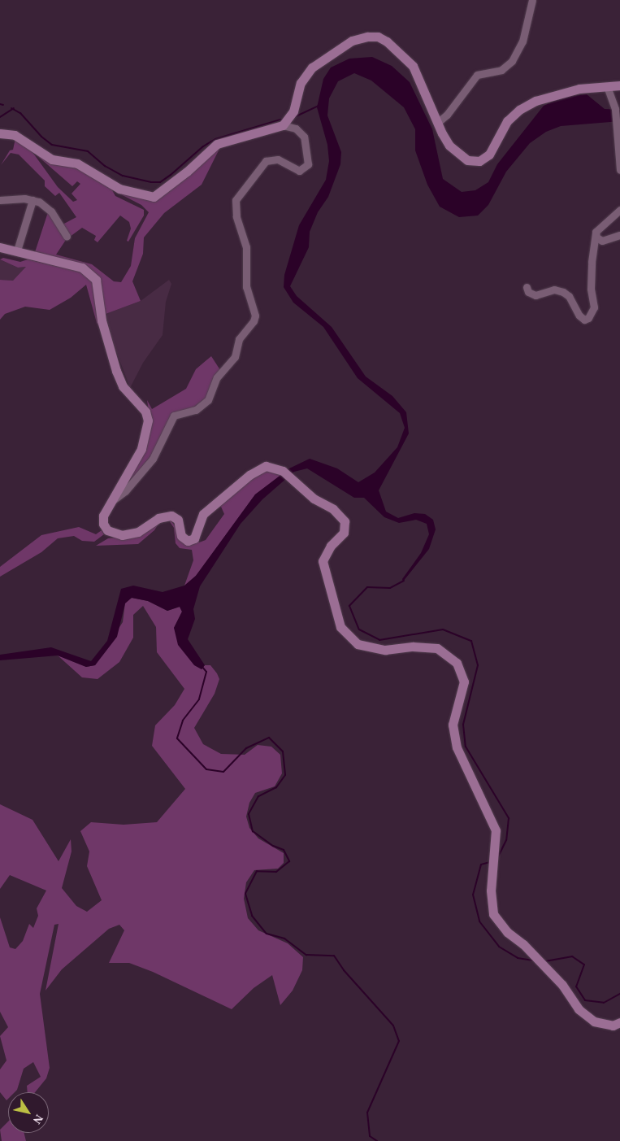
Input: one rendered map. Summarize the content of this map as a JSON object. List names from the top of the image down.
{
  "north": "bottom right"
}
